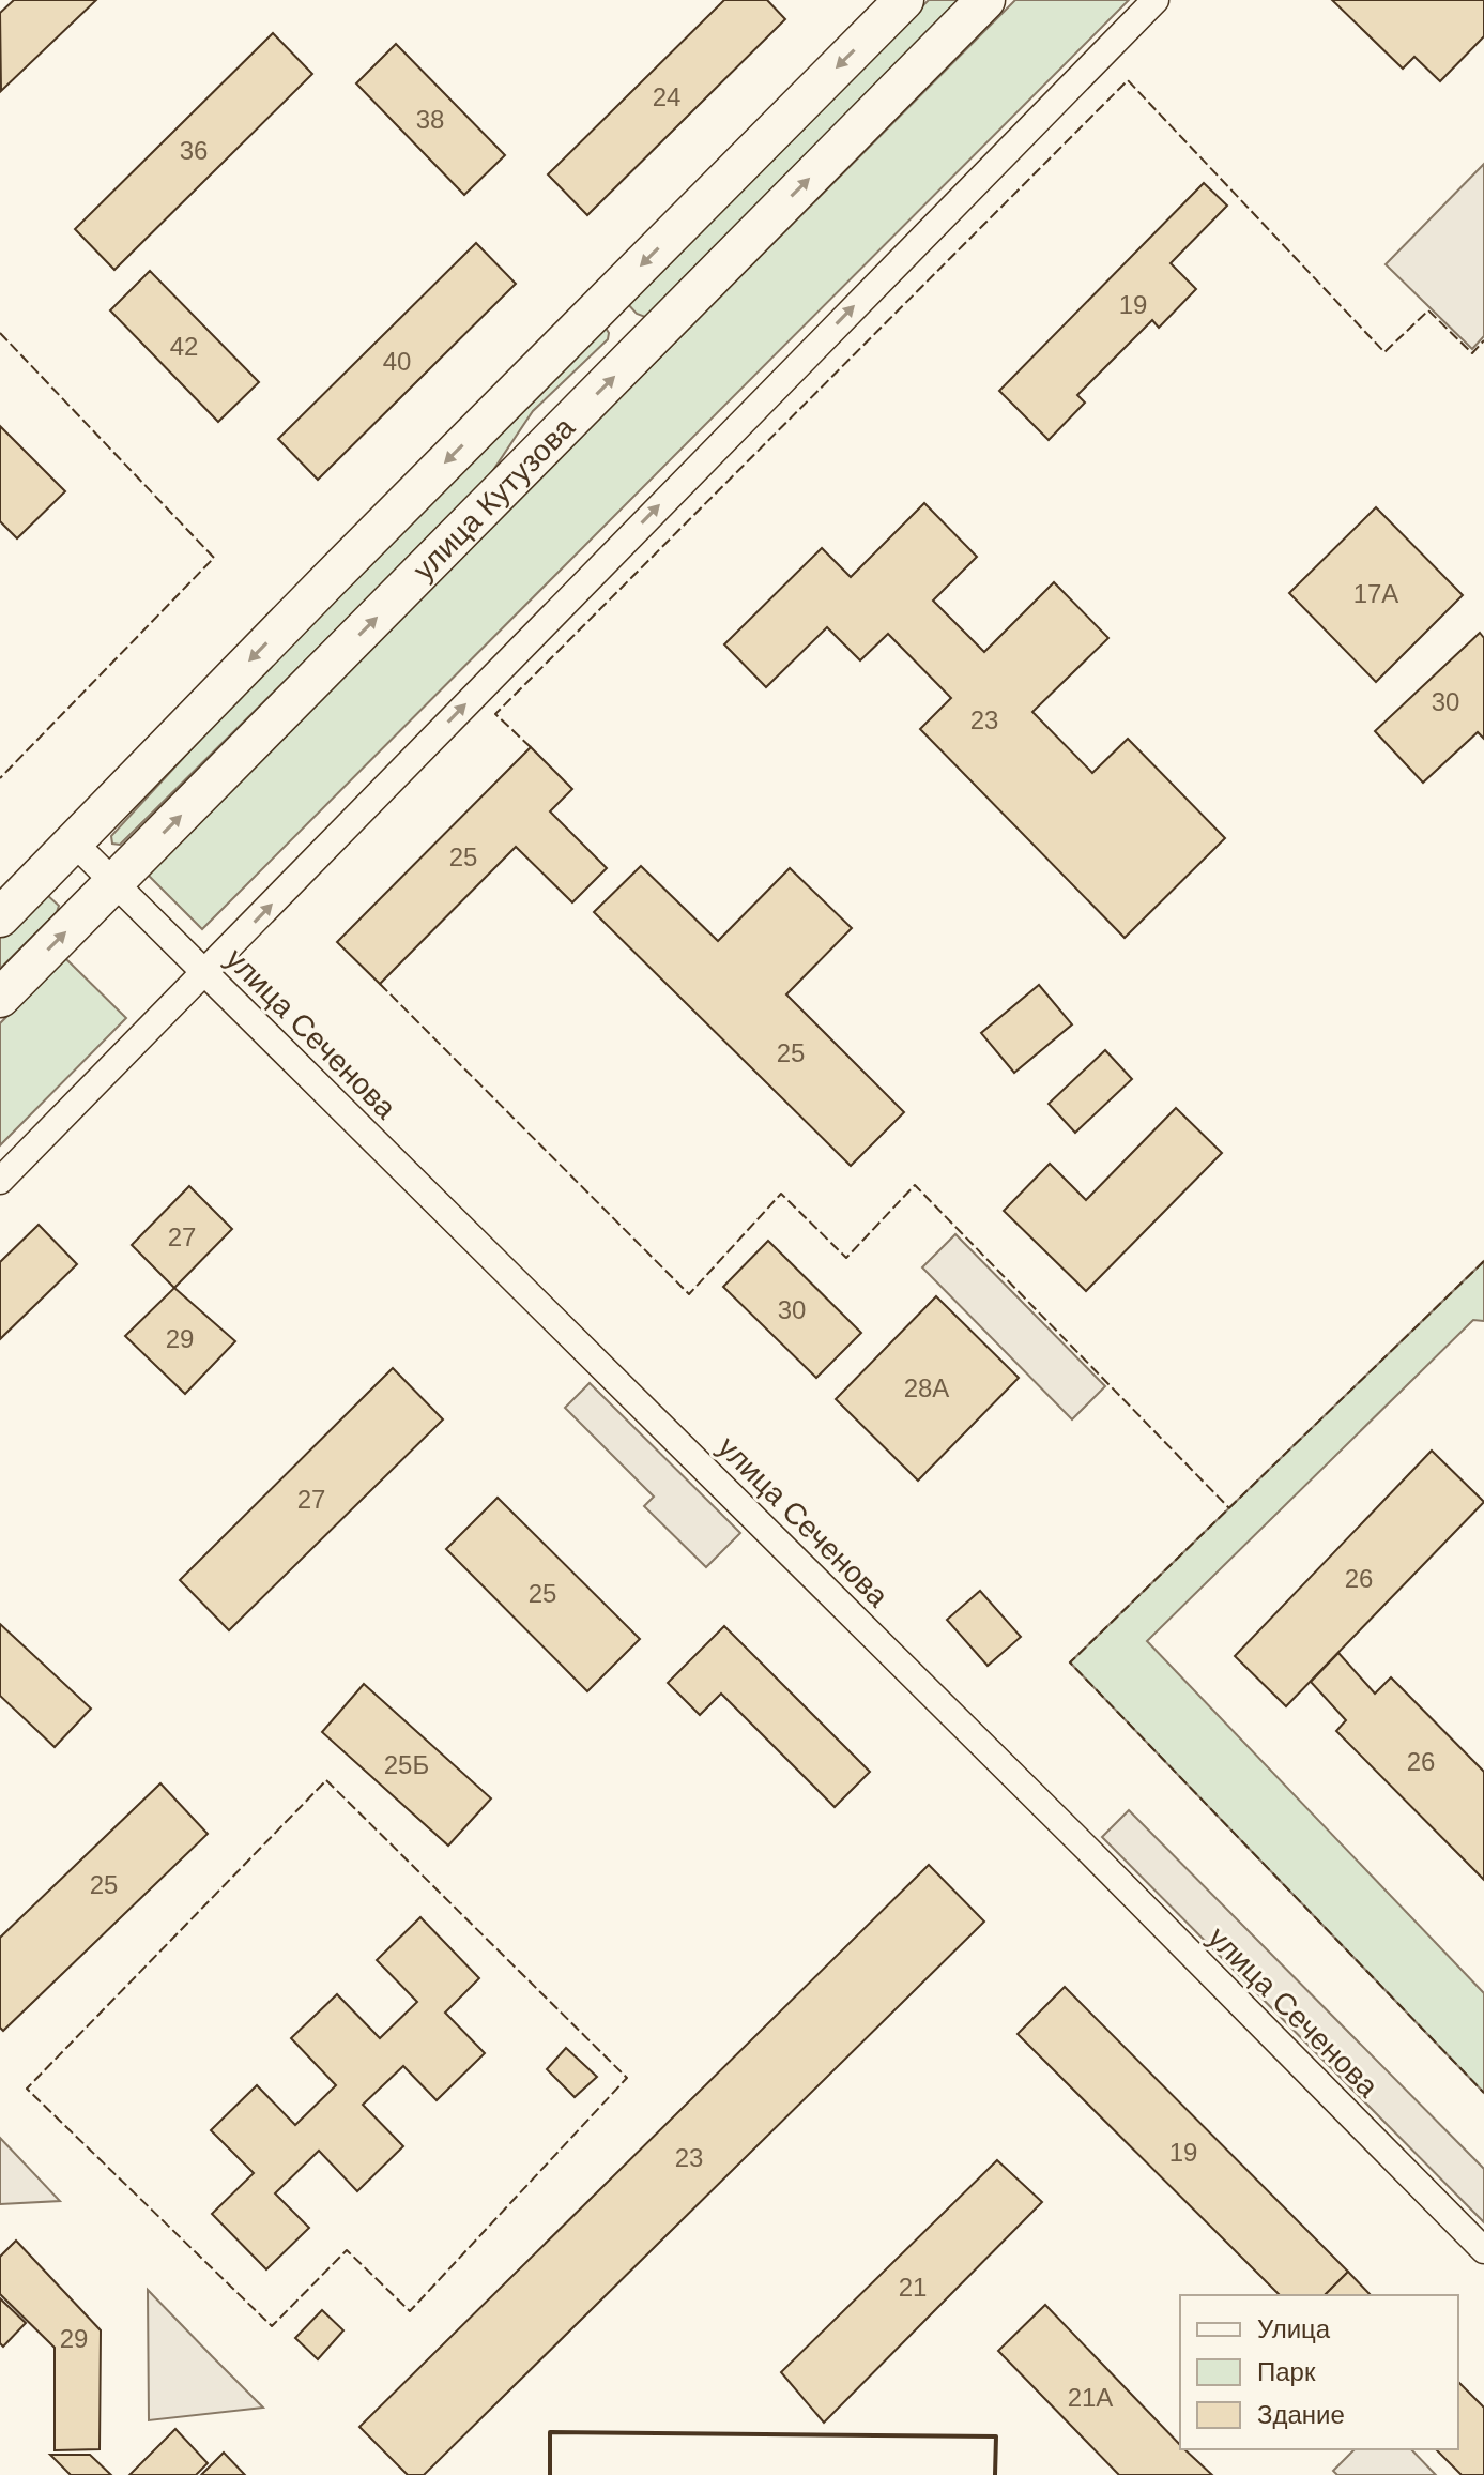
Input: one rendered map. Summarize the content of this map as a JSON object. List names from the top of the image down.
{
  "streets": {
    "main road": ["улица Кутузова"],
    "street": ["улица Сеченова"]
  },
  "crossings": [
    ["улица Кутузова", "улица Сеченова"]
  ],
  "house_numbers": [
    "24",
    "38",
    "36",
    "19",
    "42",
    "40",
    "17А",
    "30",
    "23",
    "25",
    "25",
    "27",
    "30",
    "29",
    "28А",
    "27",
    "26",
    "25",
    "26",
    "25Б",
    "25",
    "19",
    "23",
    "21",
    "29",
    "21А"
  ],
  "legend": ["Улица", "Парк", "Здание"]
}
